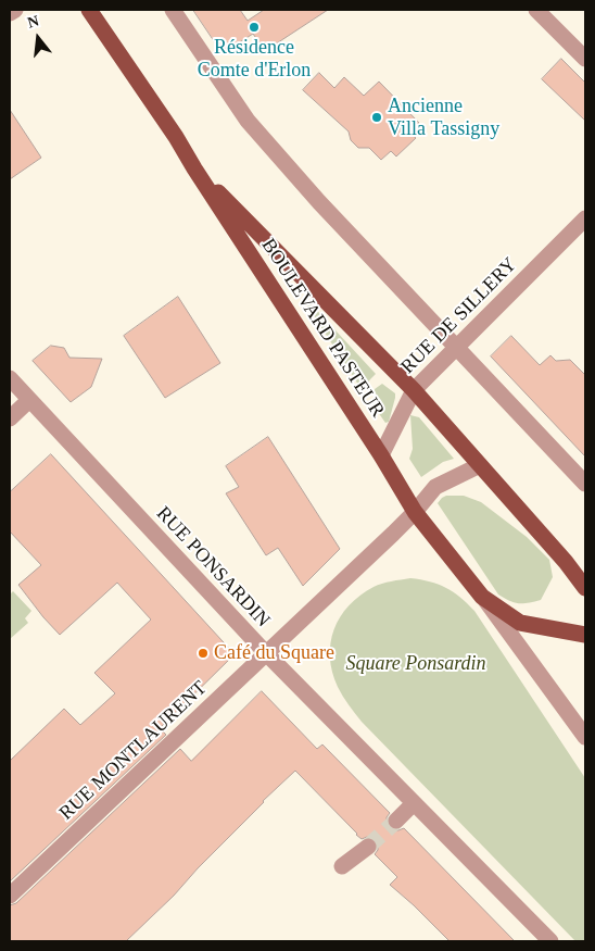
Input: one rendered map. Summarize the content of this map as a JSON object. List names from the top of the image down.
{
  "streets": {
    "main road": ["BOULEVARD PASTEUR"],
    "street": ["RUE DE SILLERY", "RUE PONSARDIN", "RUE MONTLAURENT"]
  },
  "crossings": [
    ["RUE DE SILLERY", "BOULEVARD PASTEUR"],
    ["BOULEVARD PASTEUR", "RUE MONTLAURENT"],
    ["RUE PONSARDIN", "RUE MONTLAURENT"]
  ],
  "parks": ["Square Ponsardin"],
  "places": ["Résidence Comte d'Erlon", "Ancienne Villa Tassigny", "Café du Square"],
  "north": "top"
}
